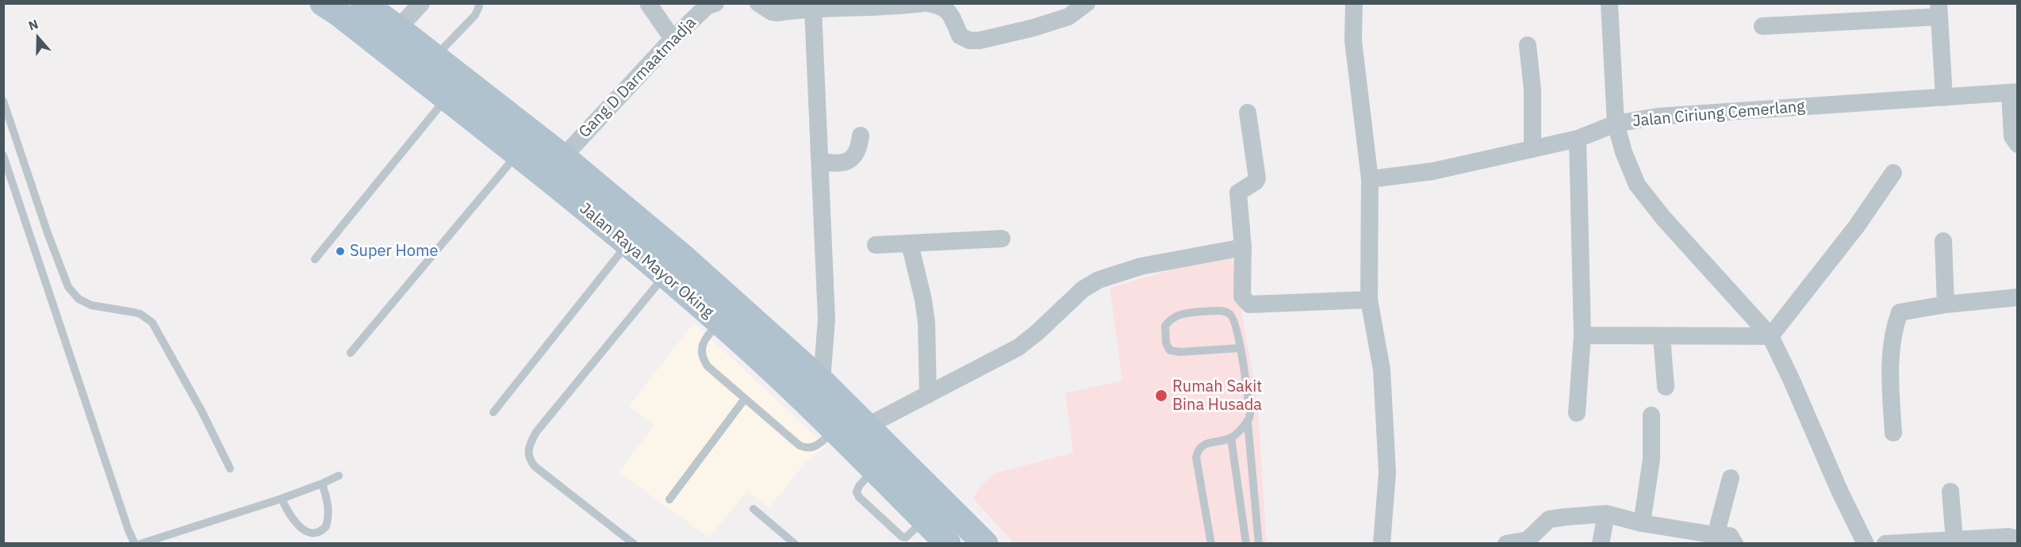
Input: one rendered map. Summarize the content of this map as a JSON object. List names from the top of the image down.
{
  "streets": {
    "main road": ["Jalan Raya Mayor Oking"],
    "street": ["Gang D Darmaatmadja", "Jalan Ciriung Cemerlang"]
  },
  "crossings": [
    ["Gang D Darmaatmadja", "Jalan Raya Mayor Oking"]
  ],
  "places": ["Super Home", "Rumah Sakit Bina Husada"],
  "north": "top"
}
